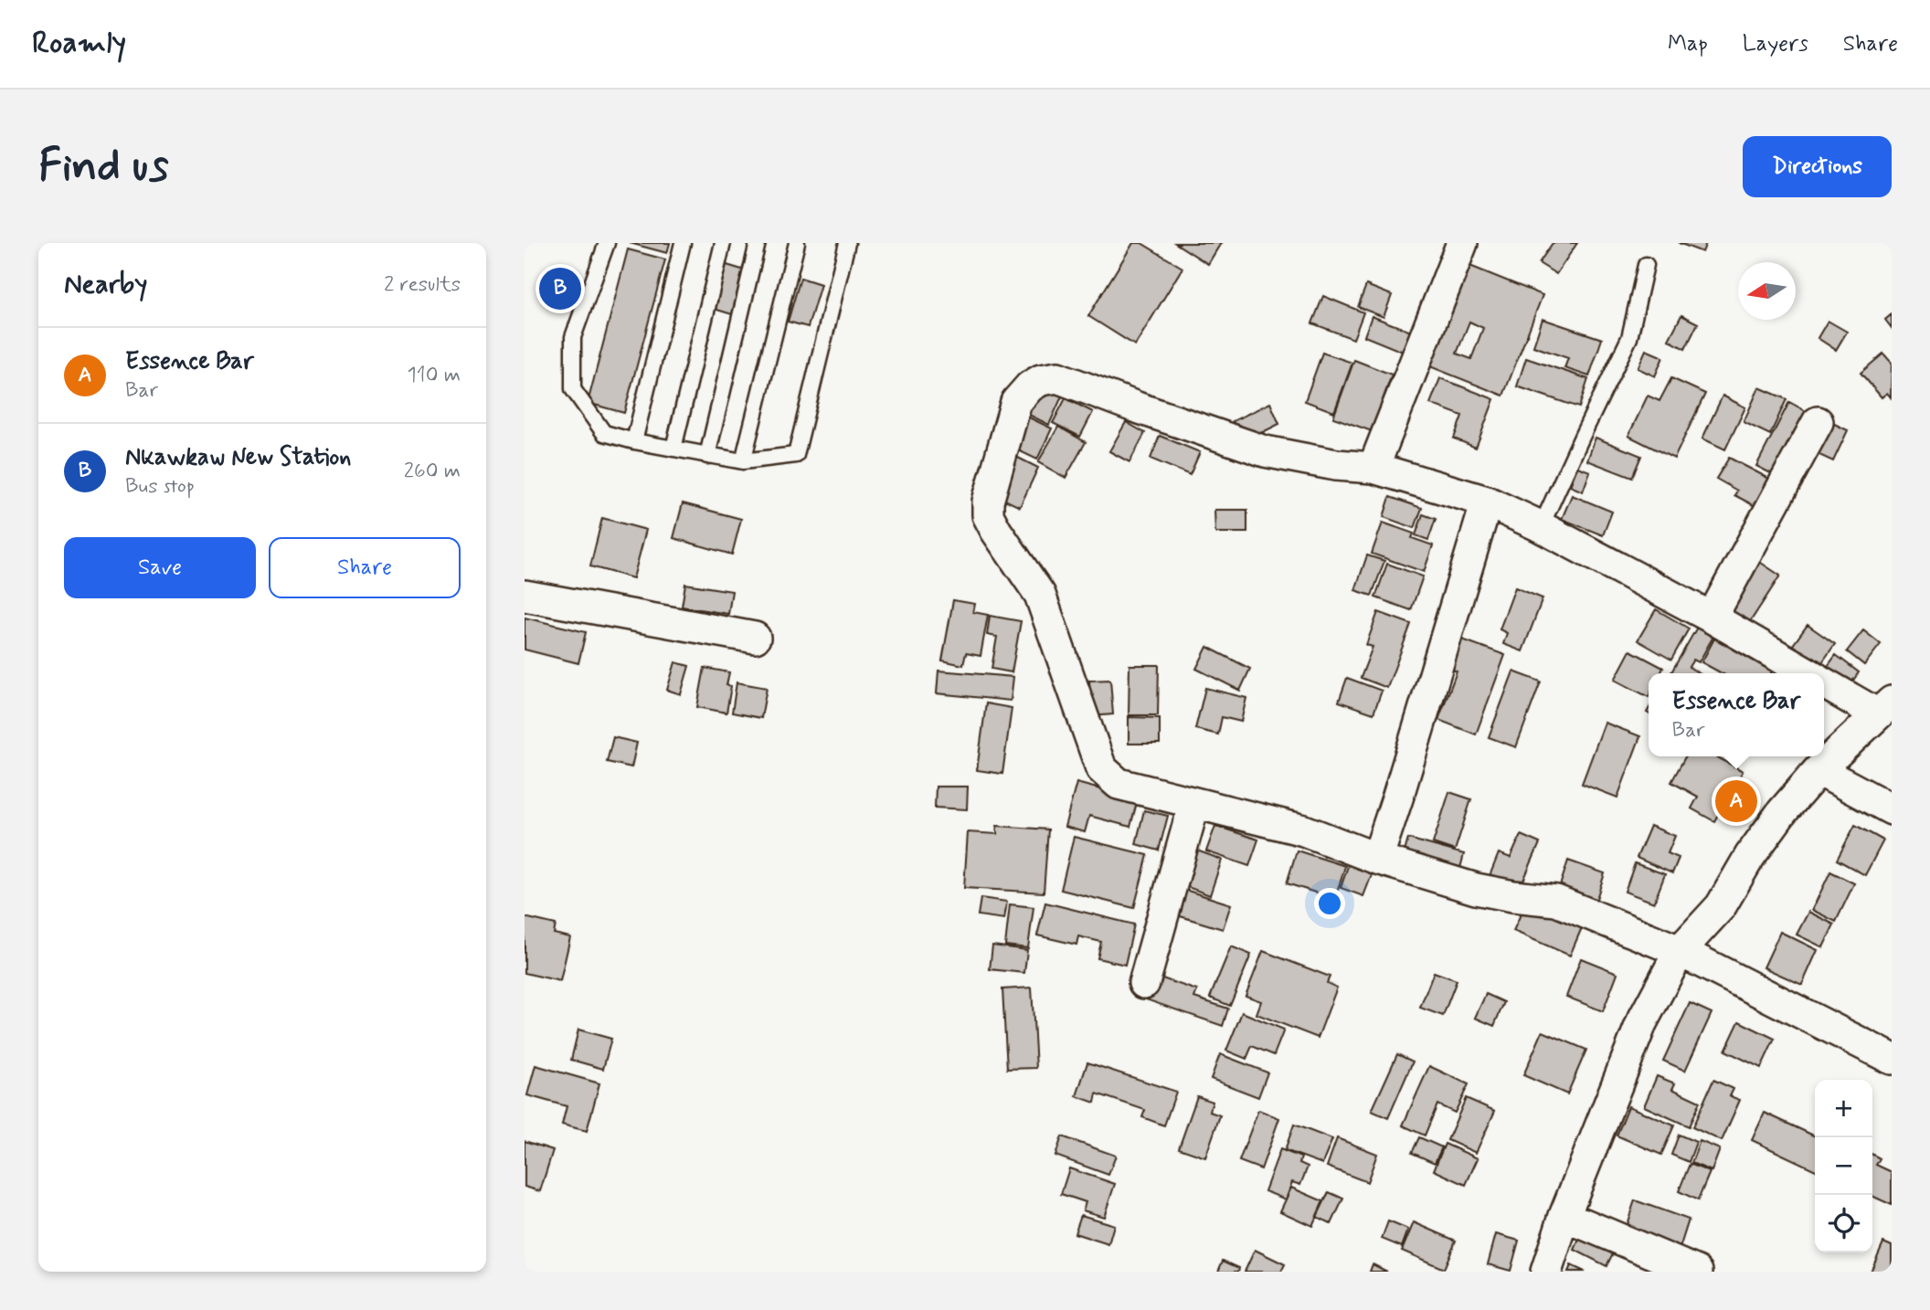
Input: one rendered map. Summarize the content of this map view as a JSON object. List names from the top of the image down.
{
  "north": "left",
  "page": {
    "header": "Roamly",
    "nav": ["Map", "Layers", "Share"],
    "buttons": [
      "Directions",
      ["Save", "Share"]
    ],
    "title": "Find us",
    "heading": ["Nearby", "2 results"],
    "pins": ["B", "A"],
    "list": [
      {
        "mark": "A",
        "name": "Essence Bar",
        "note": "Bar",
        "value": "110 m"
      },
      {
        "mark": "B",
        "name": "Nkawkaw New Station",
        "note": "Bus stop",
        "value": "260 m"
      }
    ],
    "popup": ["Essence Bar", "Bar"],
    "map_buttons": ["+", "−"]
  }
}
